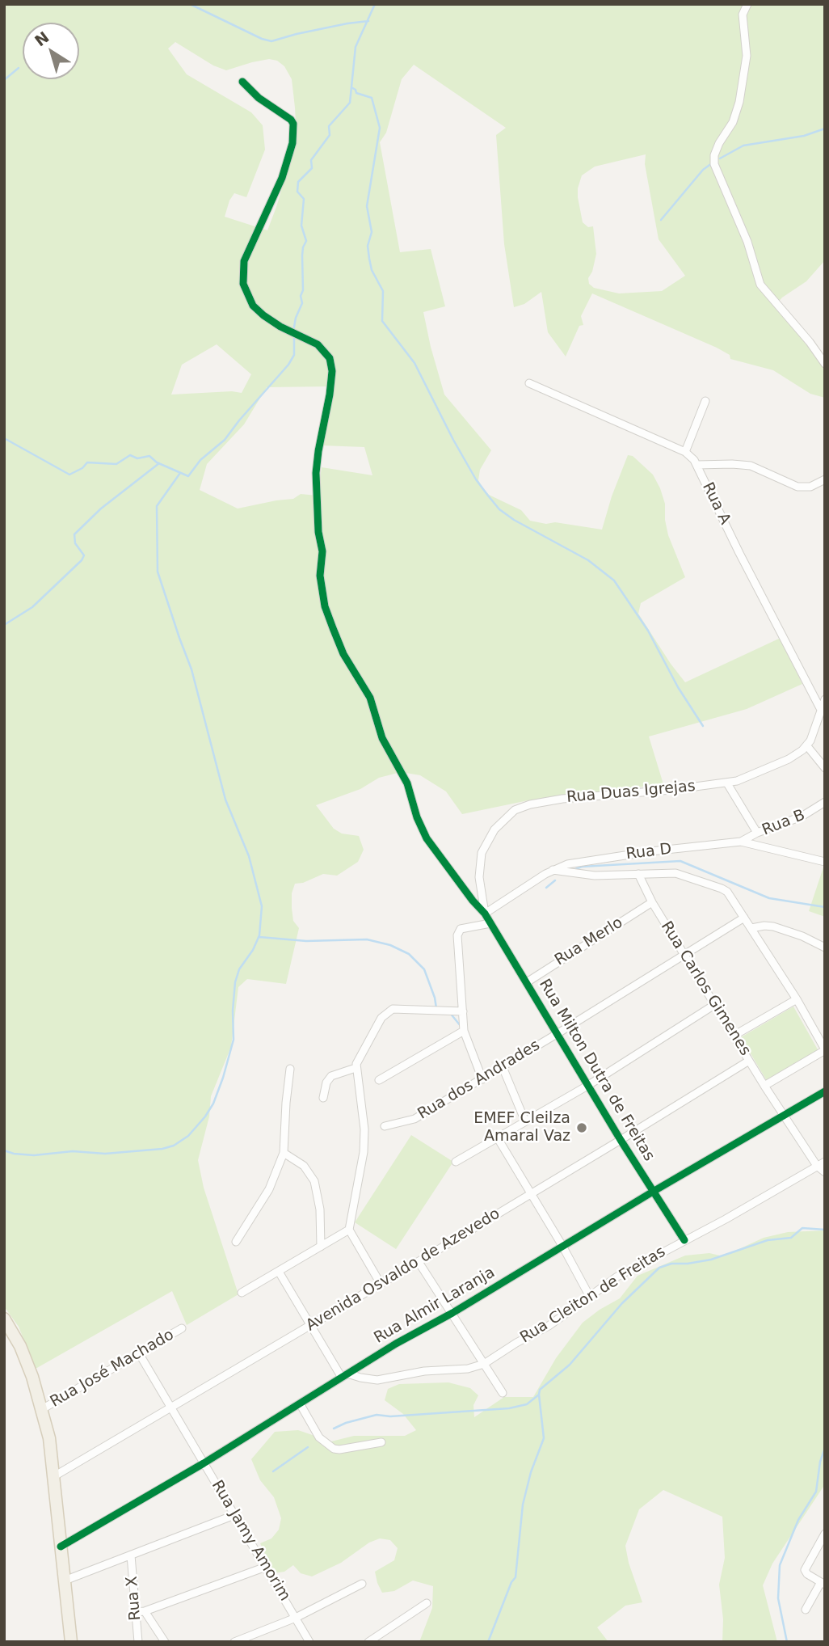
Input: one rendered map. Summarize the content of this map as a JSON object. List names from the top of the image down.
{
  "streets": {
    "street": [
      "Rua A",
      "Rua Duas Igrejas",
      "Rua B",
      "Rua D",
      "Rua Merlo",
      "Rua Carlos Gimenes",
      "Rua Milton Dutra de Freitas",
      "Rua dos Andrades",
      "Avenida Osvaldo de Azevedo",
      "Rua Cleiton de Freitas",
      "Rua Almir Laranja",
      "Rua José Machado",
      "Rua Jamy Amorim",
      "Rua X"
    ]
  },
  "crossings": [
    ["Rua Duas Igrejas", "Rua D"],
    ["Rua Duas Igrejas", "Rua Milton Dutra de Freitas"],
    ["Rua B", "Rua D"],
    ["Rua D", "Rua Milton Dutra de Freitas"],
    ["Rua Merlo", "Rua Carlos Gimenes"],
    ["Rua Merlo", "Rua Milton Dutra de Freitas"],
    ["Rua Carlos Gimenes", "Rua dos Andrades"],
    ["Rua Carlos Gimenes", "Avenida Osvaldo de Azevedo"],
    ["Rua Carlos Gimenes", "Rua Cleiton de Freitas"],
    ["Rua Carlos Gimenes", "Rua Almir Laranja"],
    ["Rua Milton Dutra de Freitas", "Rua dos Andrades"],
    ["Rua Milton Dutra de Freitas", "Avenida Osvaldo de Azevedo"],
    ["Rua Milton Dutra de Freitas", "Rua Cleiton de Freitas"],
    ["Rua Milton Dutra de Freitas", "Rua Almir Laranja"],
    ["Avenida Osvaldo de Azevedo", "Rua Jamy Amorim"],
    ["Rua Cleiton de Freitas", "Rua Almir Laranja"],
    ["Rua Almir Laranja", "Rua Jamy Amorim"],
    ["Rua José Machado", "Rua Jamy Amorim"]
  ],
  "places": ["EMEF Cleilza Amaral Vaz"],
  "north": "top left"
}
